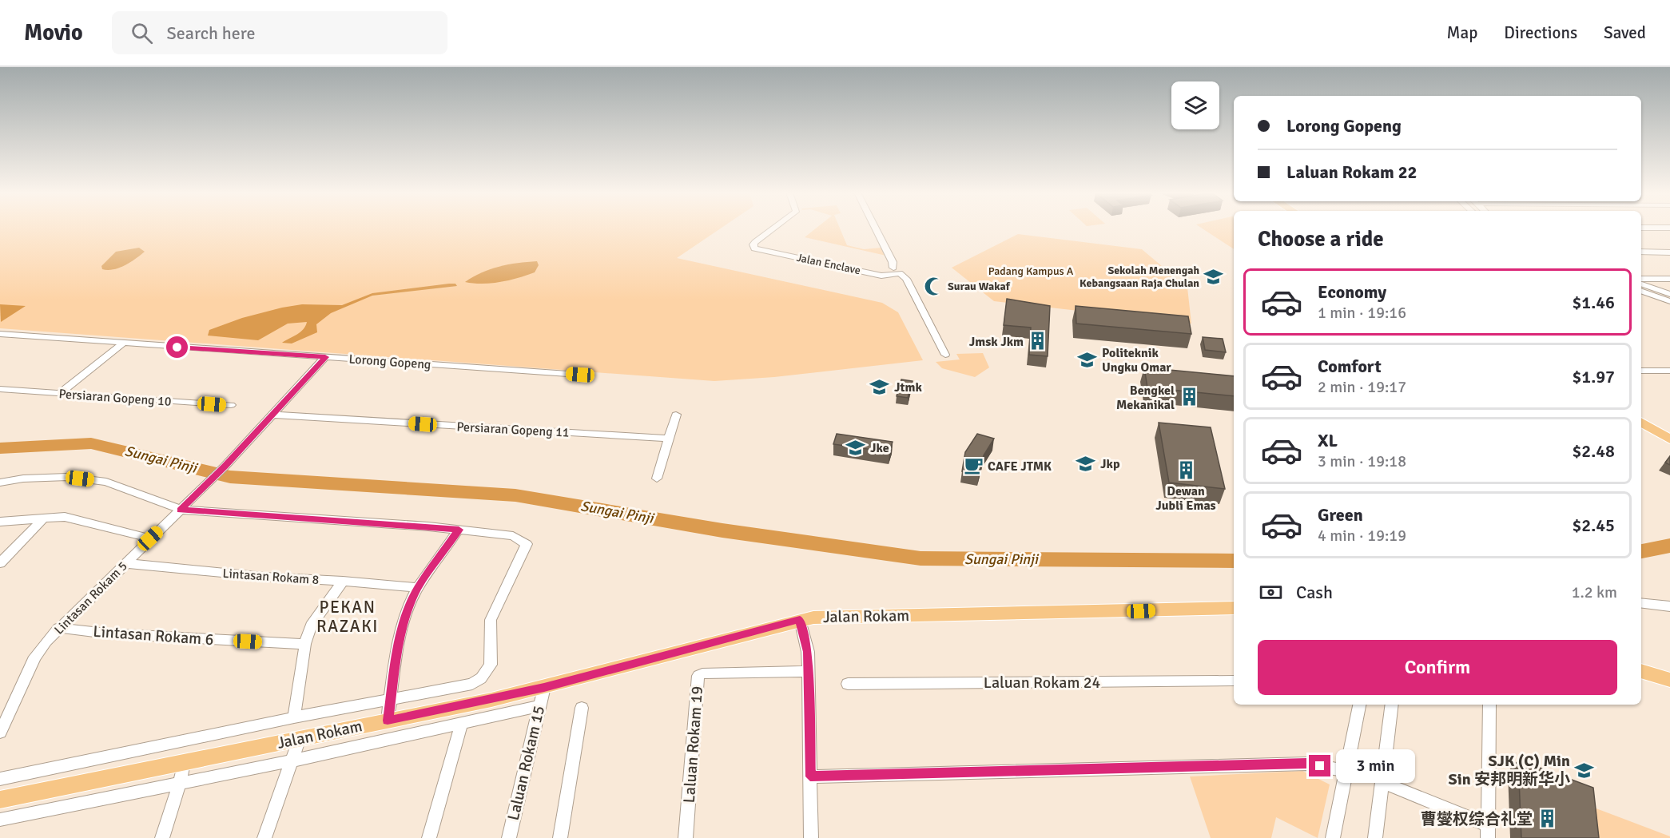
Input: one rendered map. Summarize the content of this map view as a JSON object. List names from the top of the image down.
{
  "streets": {
    "main road": ["Jalan Rokam"],
    "street": [
      "Jalan Enclave",
      "Lorong Gopeng",
      "Persiaran Gopeng 10",
      "Persiaran Gopeng 11",
      "Lintasan Rokam 8",
      "Lintasan Rokam 5",
      "Lintasan Rokam 6",
      "Laluan Rokam 24",
      "Laluan Rokam 19",
      "Laluan Rokam 15"
    ]
  },
  "crossings": [
    ["Lorong Gopeng", "Lintasan Rokam 5"],
    ["Persiaran Gopeng 11", "Lintasan Rokam 5"],
    ["Lintasan Rokam 8", "Lintasan Rokam 5"],
    ["Lintasan Rokam 5", "Lintasan Rokam 6"],
    ["Jalan Rokam", "Laluan Rokam 15"]
  ],
  "districts": ["PEKAN RAZAKI"],
  "water": ["Sungai Pinji"],
  "parks": ["Padang Kampus A"],
  "places": {
    "school or university": [
      "Sekolah Menengah Kebangsaan Raja Chulan",
      "Politeknik Ungku Omar",
      "Jtmk",
      "Jke",
      "Jkp",
      "SJK (C) Min Sin 安邦明新华小"
    ],
    "mosque": ["Surau Wakaf"],
    "building": [
      "Jmsk Jkm",
      "Bengkel Mekanikal",
      "Dewan Jubli Emas",
      "曹燮权综合礼堂"
    ],
    "cafe": ["CAFE JTMK"]
  },
  "page": {
    "header": "Movio",
    "search": "Search here",
    "nav": ["Map", "Directions", "Saved"],
    "banner": ["Lorong Gopeng", "Laluan Rokam 22"],
    "heading": "Choose a ride",
    "list": [
      {
        "name": "Economy",
        "note": "1 min · 19:16",
        "value": "$1.46"
      },
      {
        "name": "Comfort",
        "note": "2 min · 19:17",
        "value": "$1.97"
      },
      {
        "name": "XL",
        "note": "3 min · 19:18",
        "value": "$2.48"
      },
      {
        "name": "Green",
        "note": "4 min · 19:19",
        "value": "$2.45"
      }
    ],
    "pay": ["Cash", "1.2 km"],
    "buttons": "Confirm",
    "bubble": "3 min"
  }
}
